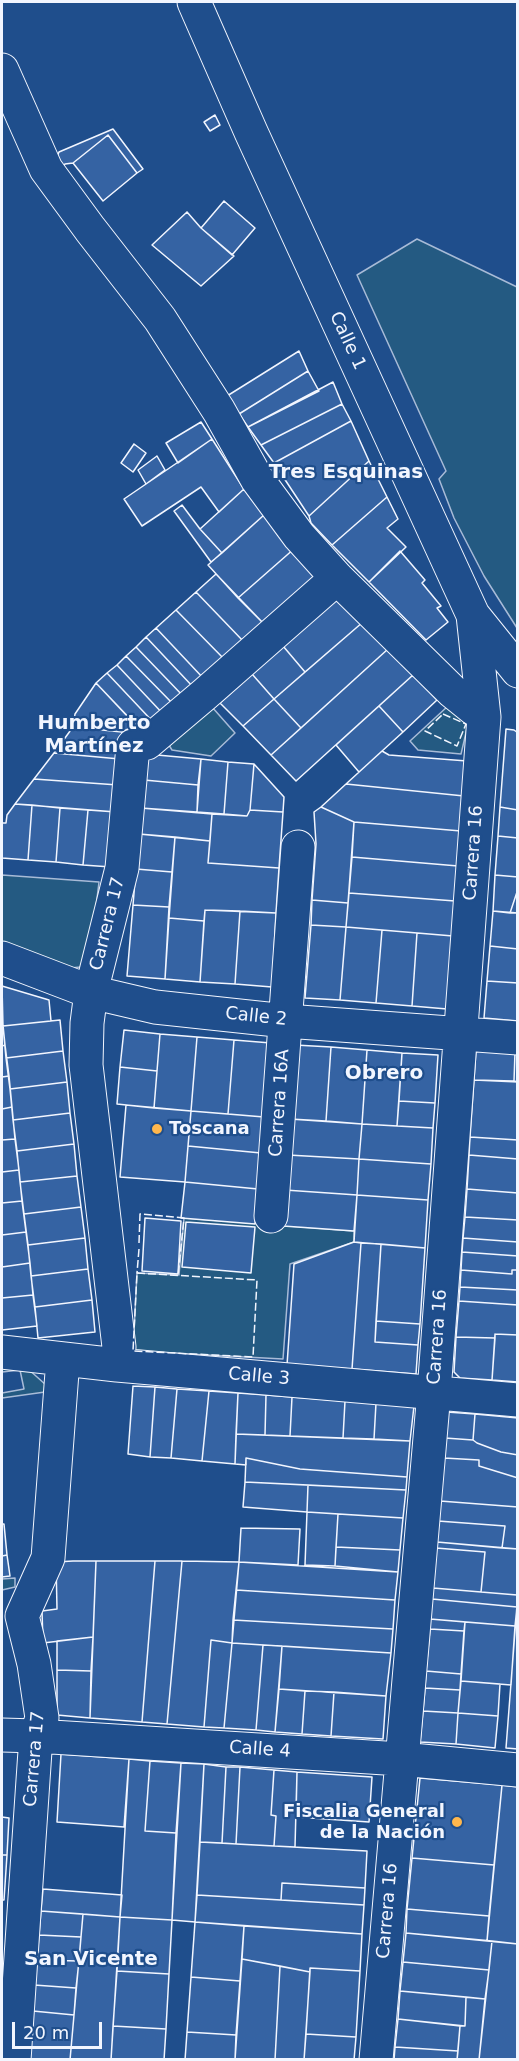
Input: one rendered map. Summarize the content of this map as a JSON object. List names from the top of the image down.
{
  "streets": {
    "street": [
      "Calle 1",
      "Carrera 16",
      "Carrera 17",
      "Calle 2",
      "Carrera 16A",
      "Calle 3",
      "Calle 4"
    ]
  },
  "crossings": [
    ["Calle 1", "Carrera 16"],
    ["Carrera 16", "Calle 2"],
    ["Carrera 16", "Calle 3"],
    ["Carrera 16", "Calle 4"],
    ["Carrera 17", "Calle 2"],
    ["Carrera 17", "Calle 3"],
    ["Carrera 17", "Calle 4"],
    ["Calle 2", "Carrera 16A"]
  ],
  "districts": [
    "Tres Esquinas",
    "Humberto Martínez",
    "Obrero",
    "San Vicente"
  ],
  "places": ["Toscana", "Fiscalia General de la Nación"],
  "scale_bar": "20 m"
}
